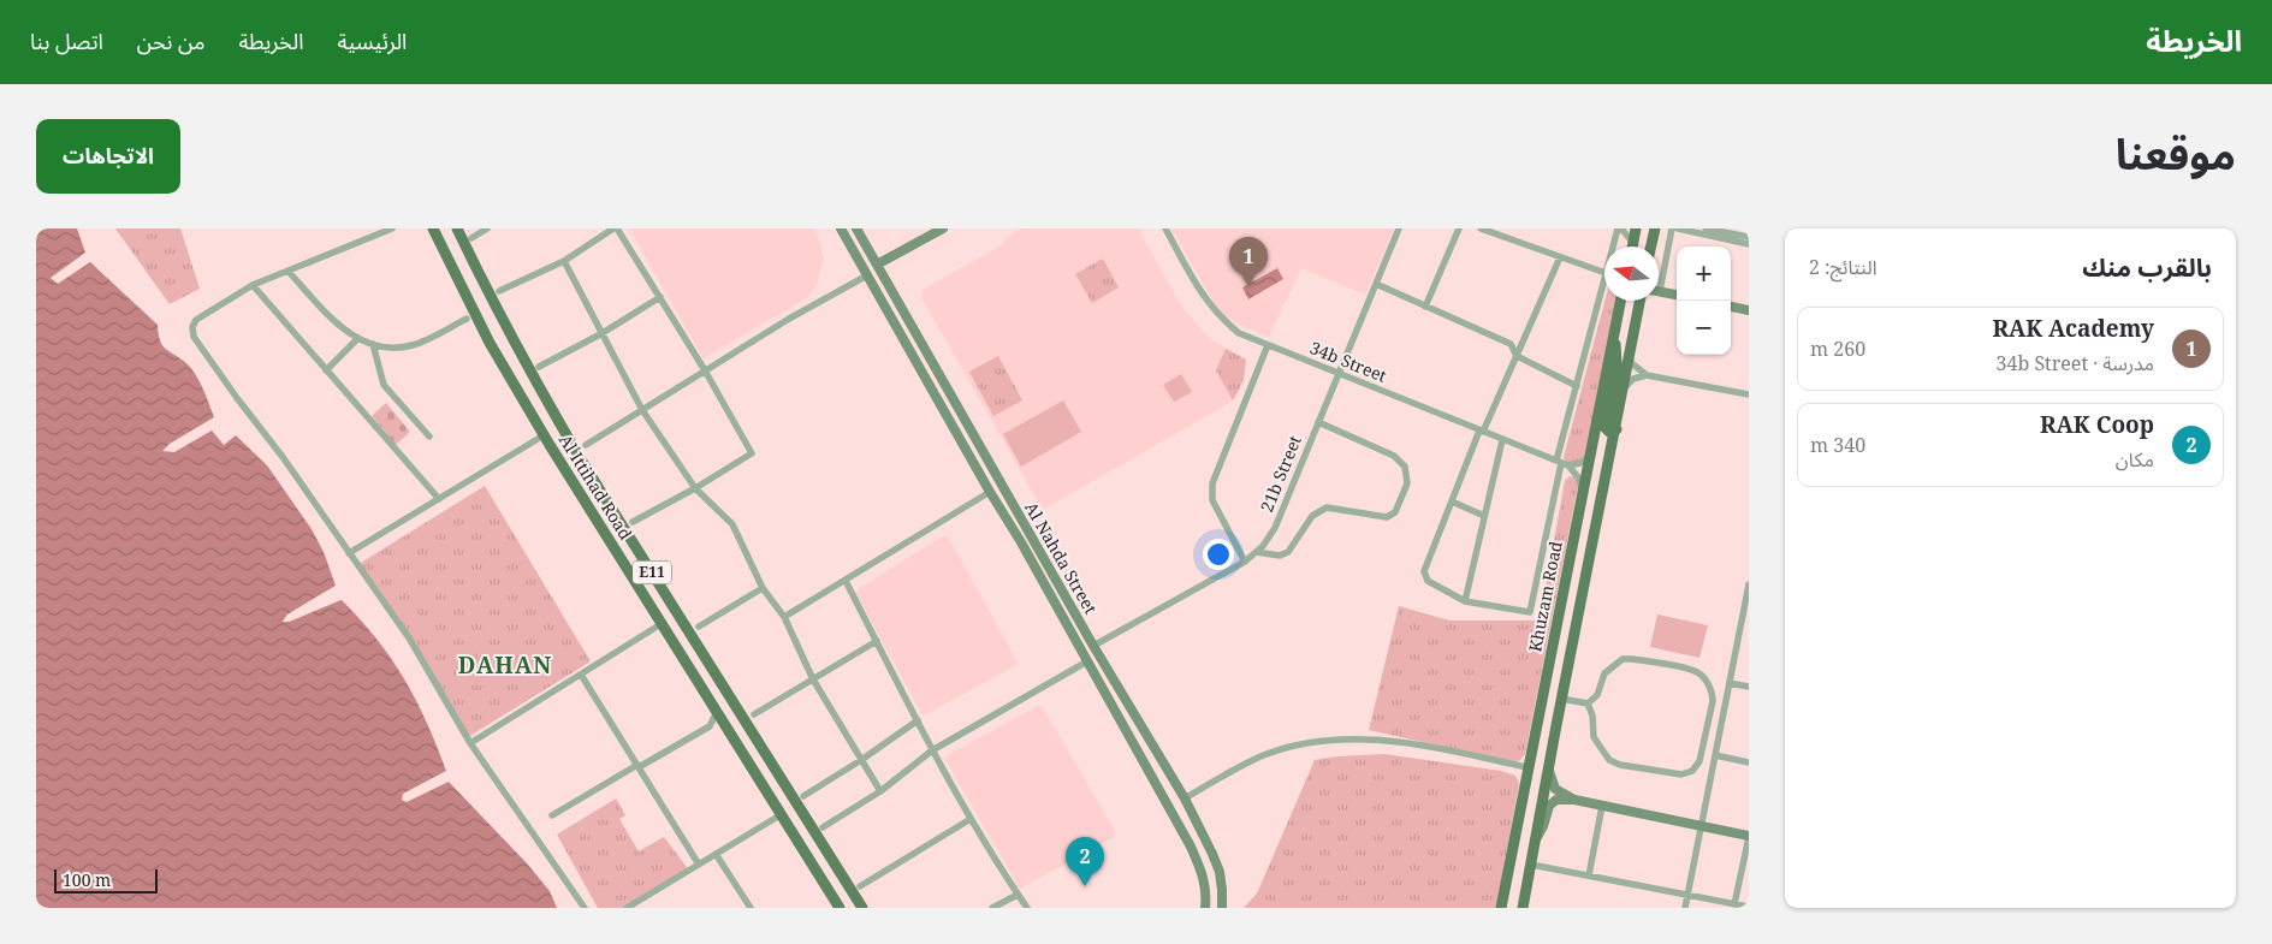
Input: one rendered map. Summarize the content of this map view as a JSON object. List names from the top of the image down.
{
  "streets": {
    "main road": [
      "Al Ittihad Road",
      "Al Nahda Street",
      "E11",
      "Khuzam Road"
    ],
    "street": ["34b Street", "21b Street"]
  },
  "crossings": [
    ["34b Street", "21b Street"],
    ["21b Street", "Al Nahda Street"]
  ],
  "districts": ["DAHAN"],
  "scale_bar": "100 m",
  "north": "left",
  "page": {
    "header": "الخريطة",
    "nav": [
      "الرئيسية",
      "الخريطة",
      "من نحن",
      "اتصل بنا"
    ],
    "title": "موقعنا",
    "buttons": "الاتجاهات",
    "heading": ["بالقرب منك", "النتائج: 2"],
    "pins": ["1", "2"],
    "map_buttons": ["+", "−"],
    "list": [
      {
        "mark": "1",
        "name": "RAK Academy",
        "note": "مدرسة · 34b Street",
        "value": "260 m"
      },
      {
        "mark": "2",
        "name": "RAK Coop",
        "note": "مكان",
        "value": "340 m"
      }
    ],
    "scale": "100 m"
  }
}
